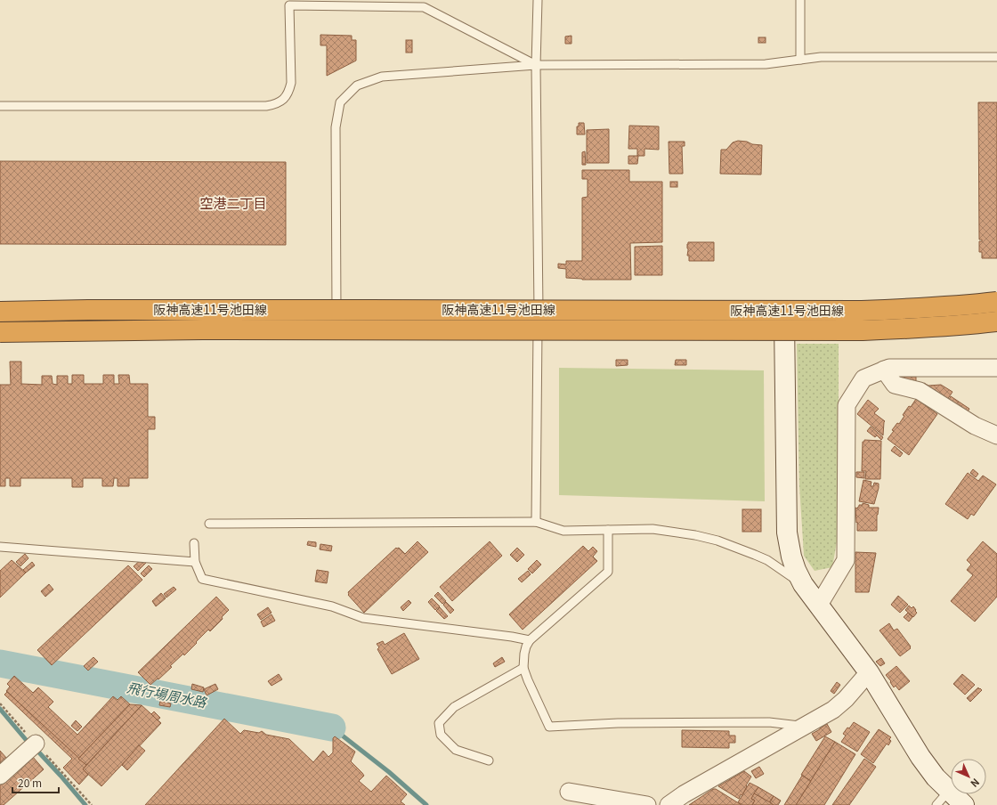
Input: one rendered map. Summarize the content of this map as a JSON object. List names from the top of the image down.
{
  "streets": {
    "highway": ["阪神高速11号池田線"]
  },
  "districts": ["空港二丁目"],
  "water": ["飛行場周水路"],
  "scale_bar": "20 m",
  "north": "bottom right"
}
